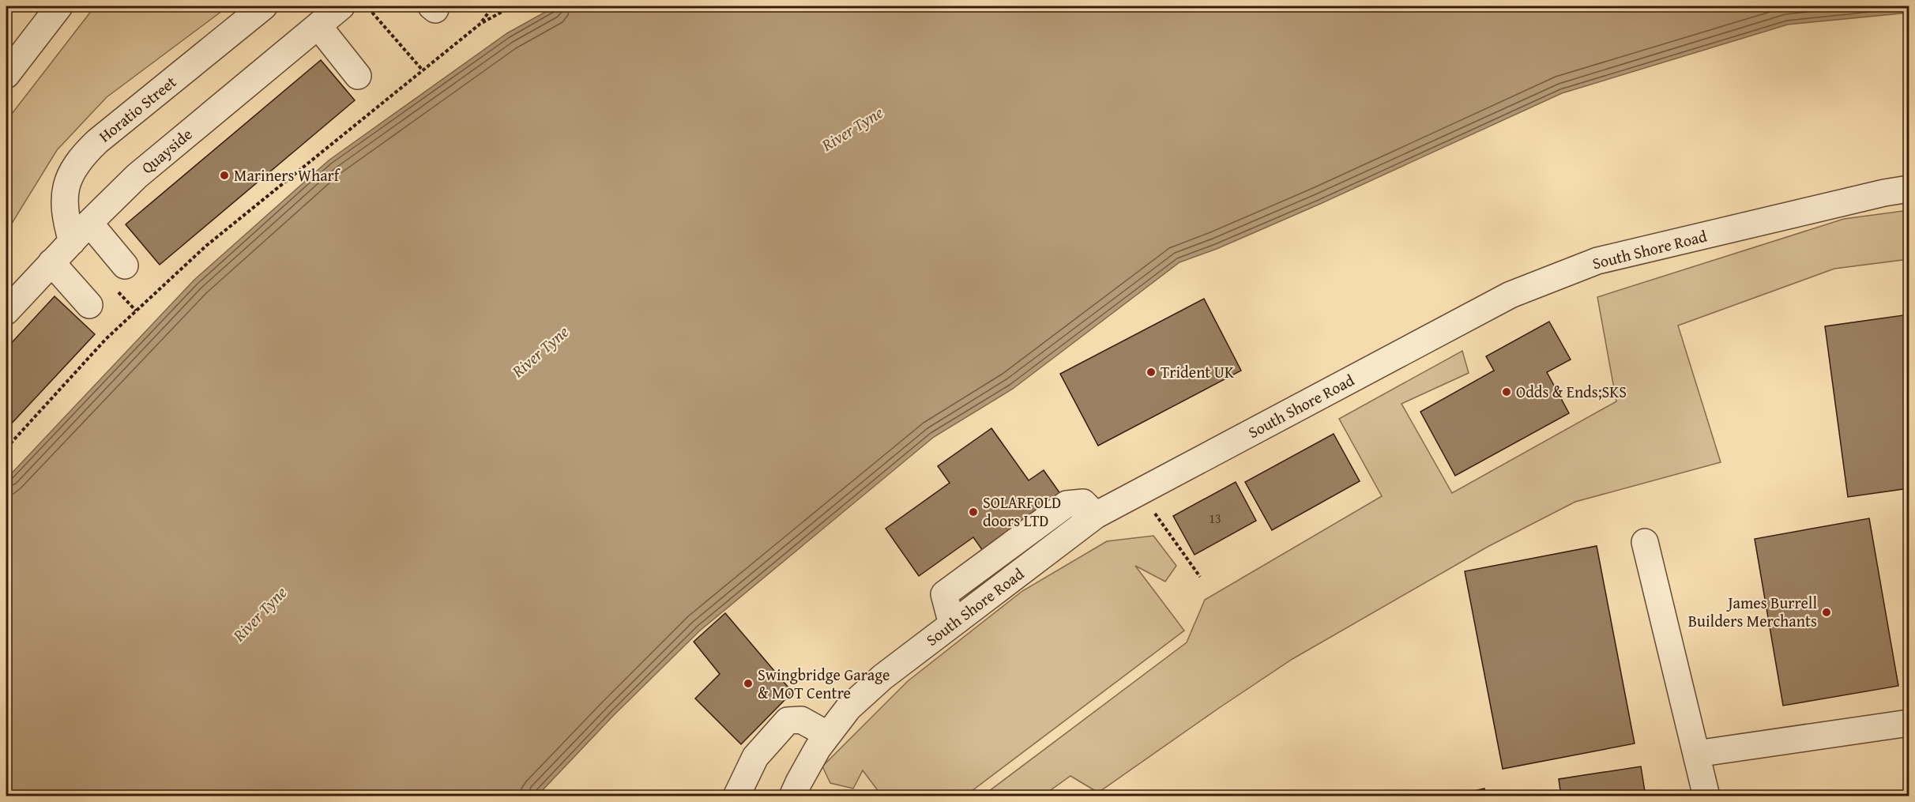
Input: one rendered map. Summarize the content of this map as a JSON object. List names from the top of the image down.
{
  "streets": {
    "street": ["Horatio Street", "Quayside", "South Shore Road"]
  },
  "crossings": [
    ["Horatio Street", "Quayside"]
  ],
  "water": ["River Tyne"],
  "places": [
    "Mariners Wharf",
    "Trident UK",
    "Odds & Ends;SKS",
    "SOLARFOLD doors LTD",
    "James Burrell Builders Merchants",
    "Swingbridge Garage & MOT Centre"
  ],
  "house_numbers": ["13"]
}
